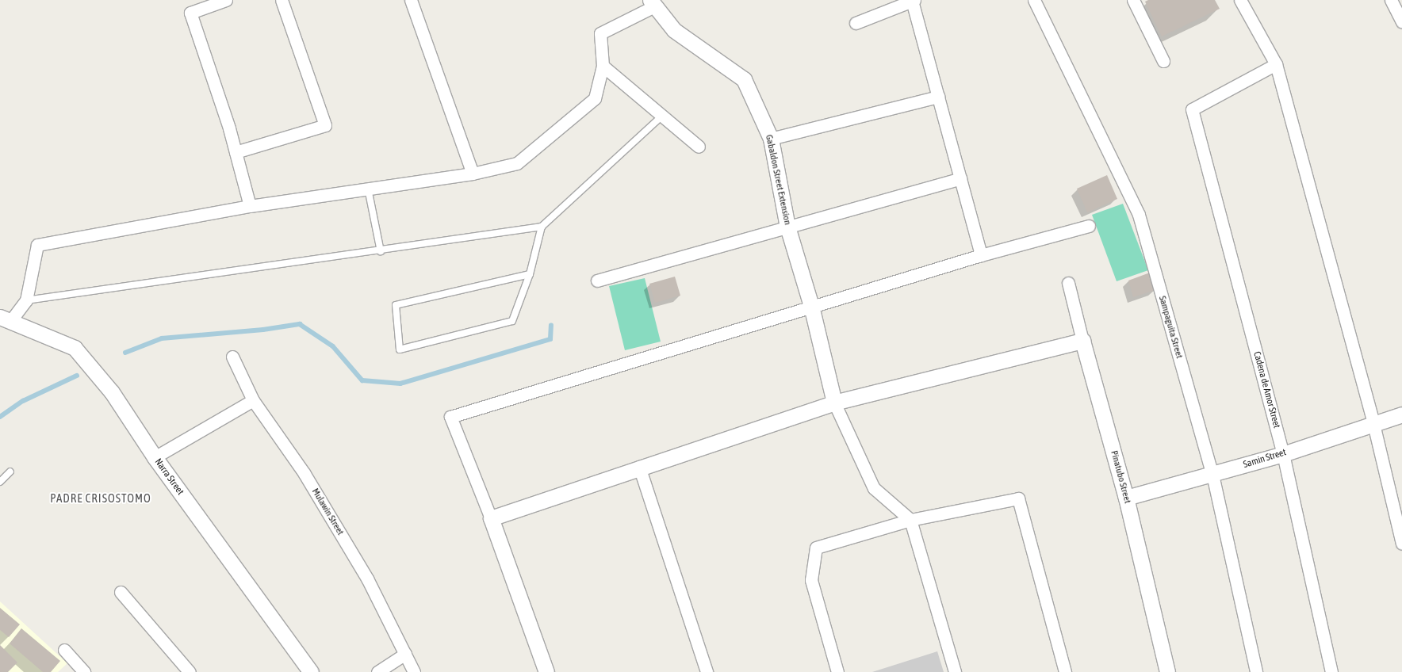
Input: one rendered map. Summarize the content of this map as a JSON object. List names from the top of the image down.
{
  "streets": {
    "street": [
      "Gabaldon Street Extension",
      "Sampaguita Street",
      "Cadena de Amor Street",
      "Samin Street",
      "Narra Street",
      "Pinatubo Street",
      "Mulawin Street"
    ]
  },
  "crossings": [
    ["Sampaguita Street", "Samin Street"],
    ["Cadena de Amor Street", "Samin Street"],
    ["Samin Street", "Pinatubo Street"]
  ],
  "districts": ["PADRE CRISOSTOMO"]
}
